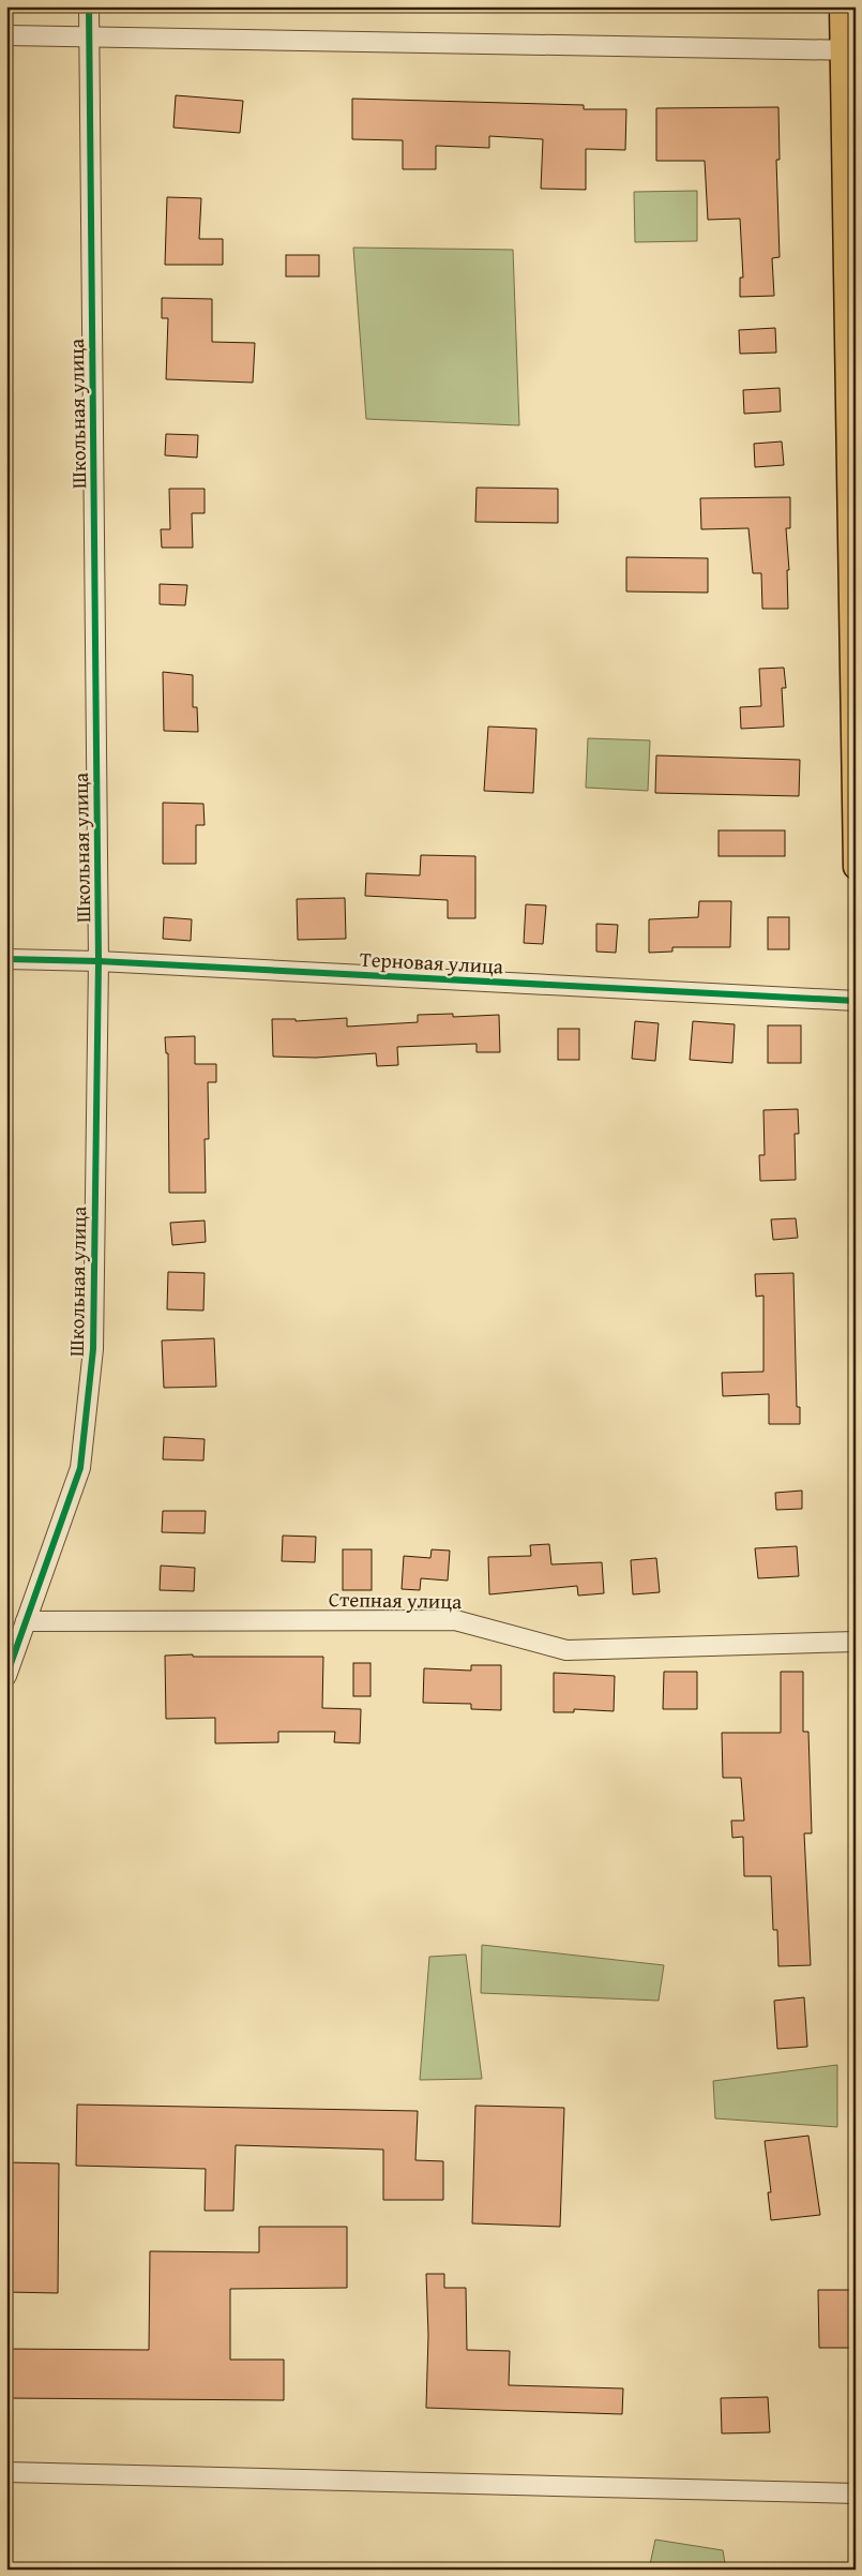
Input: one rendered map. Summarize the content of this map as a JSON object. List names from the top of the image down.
{
  "streets": {
    "street": ["Школьная улица", "Терновая улица", "Степная улица"]
  },
  "crossings": [
    ["Школьная улица", "Терновая улица"],
    ["Школьная улица", "Степная улица"]
  ]
}
